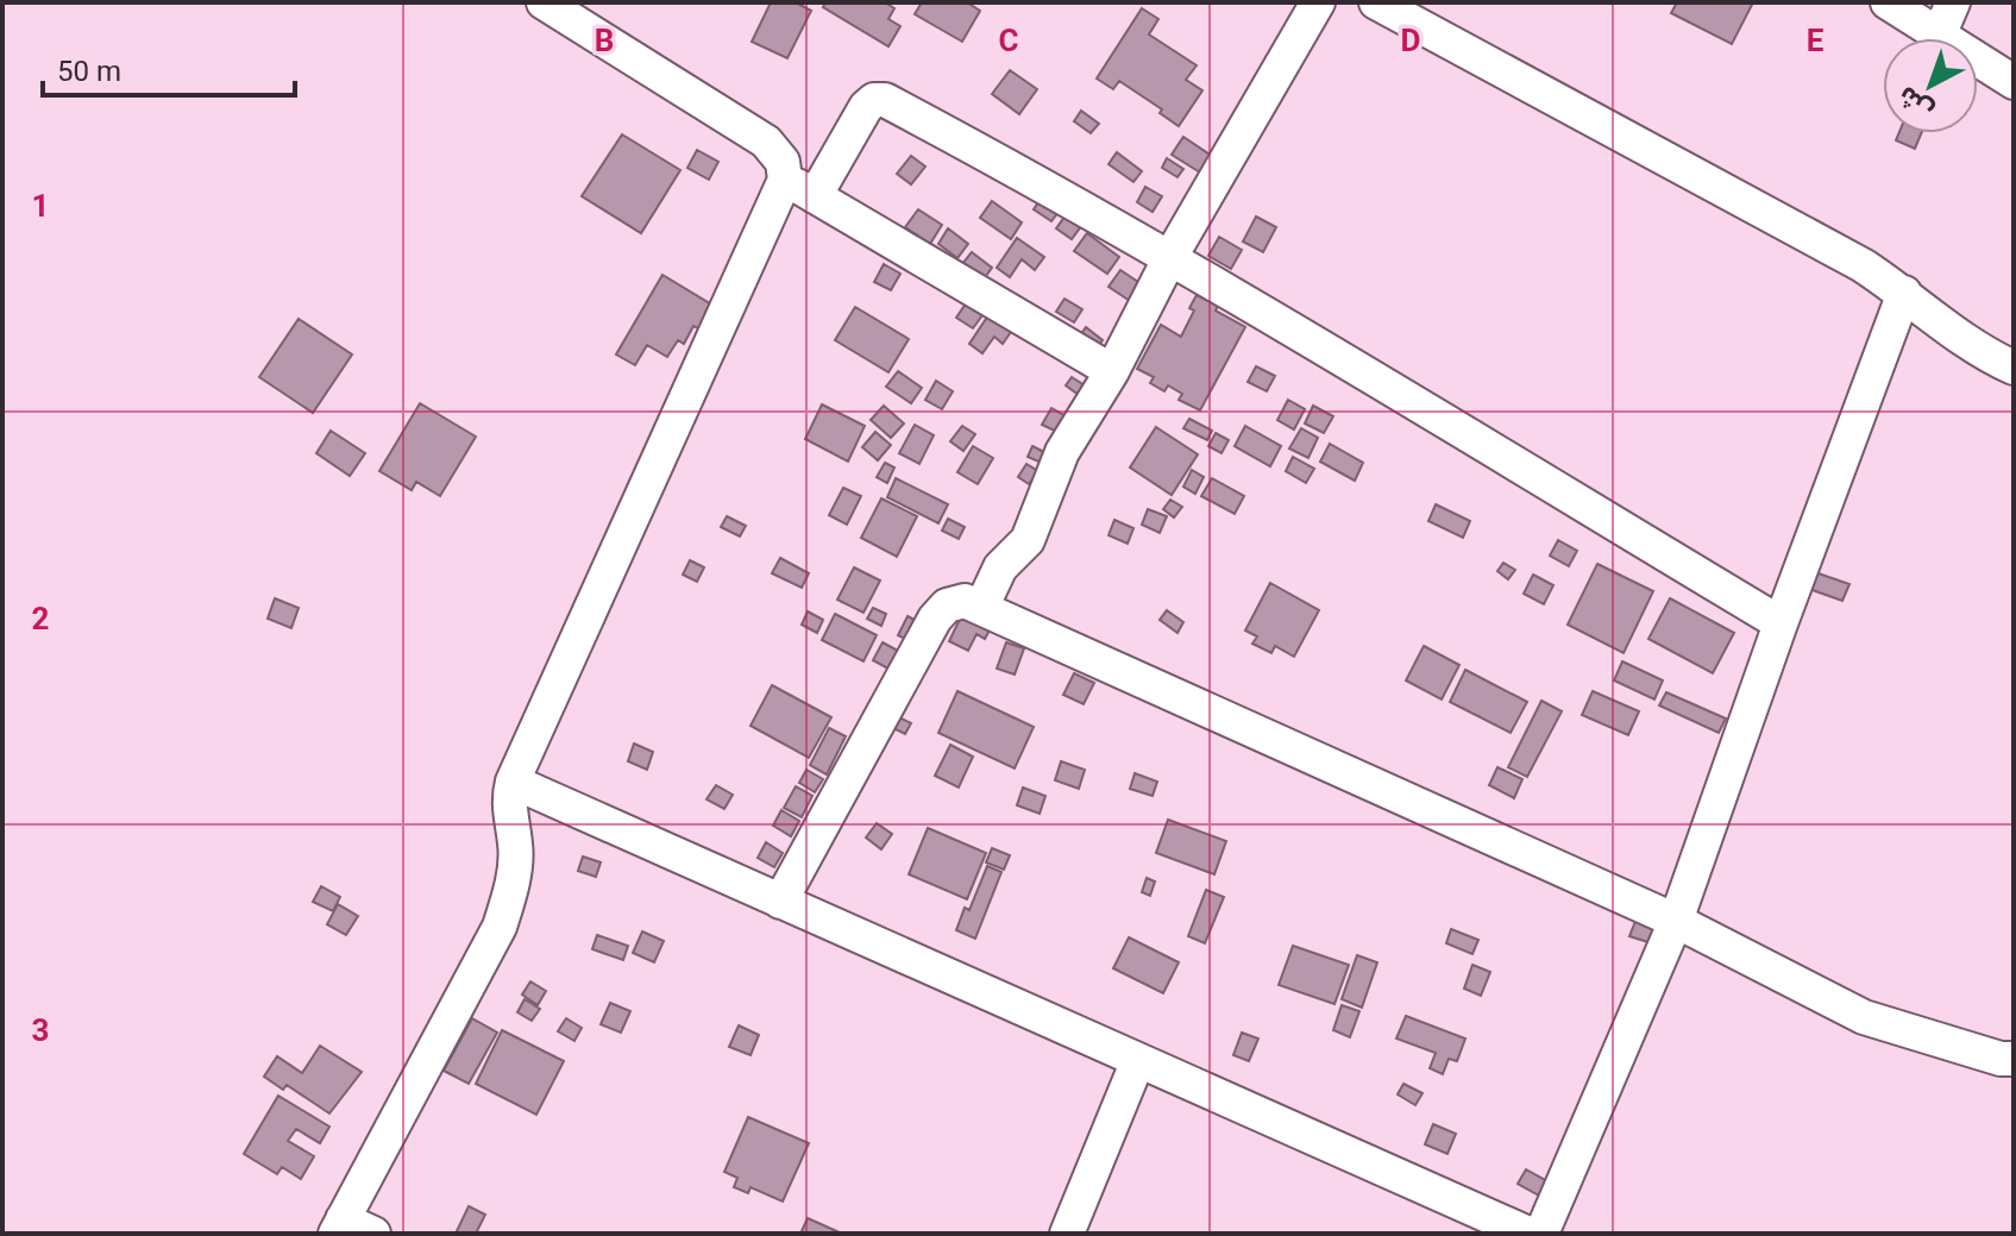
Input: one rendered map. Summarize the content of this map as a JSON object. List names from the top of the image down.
{
  "scale_bar": "50 m",
  "north": "bottom left",
  "grid": {
    "columns": [
      "B",
      "C",
      "D",
      "E"
    ],
    "rows": ["1", "2", "3"]
  }
}
